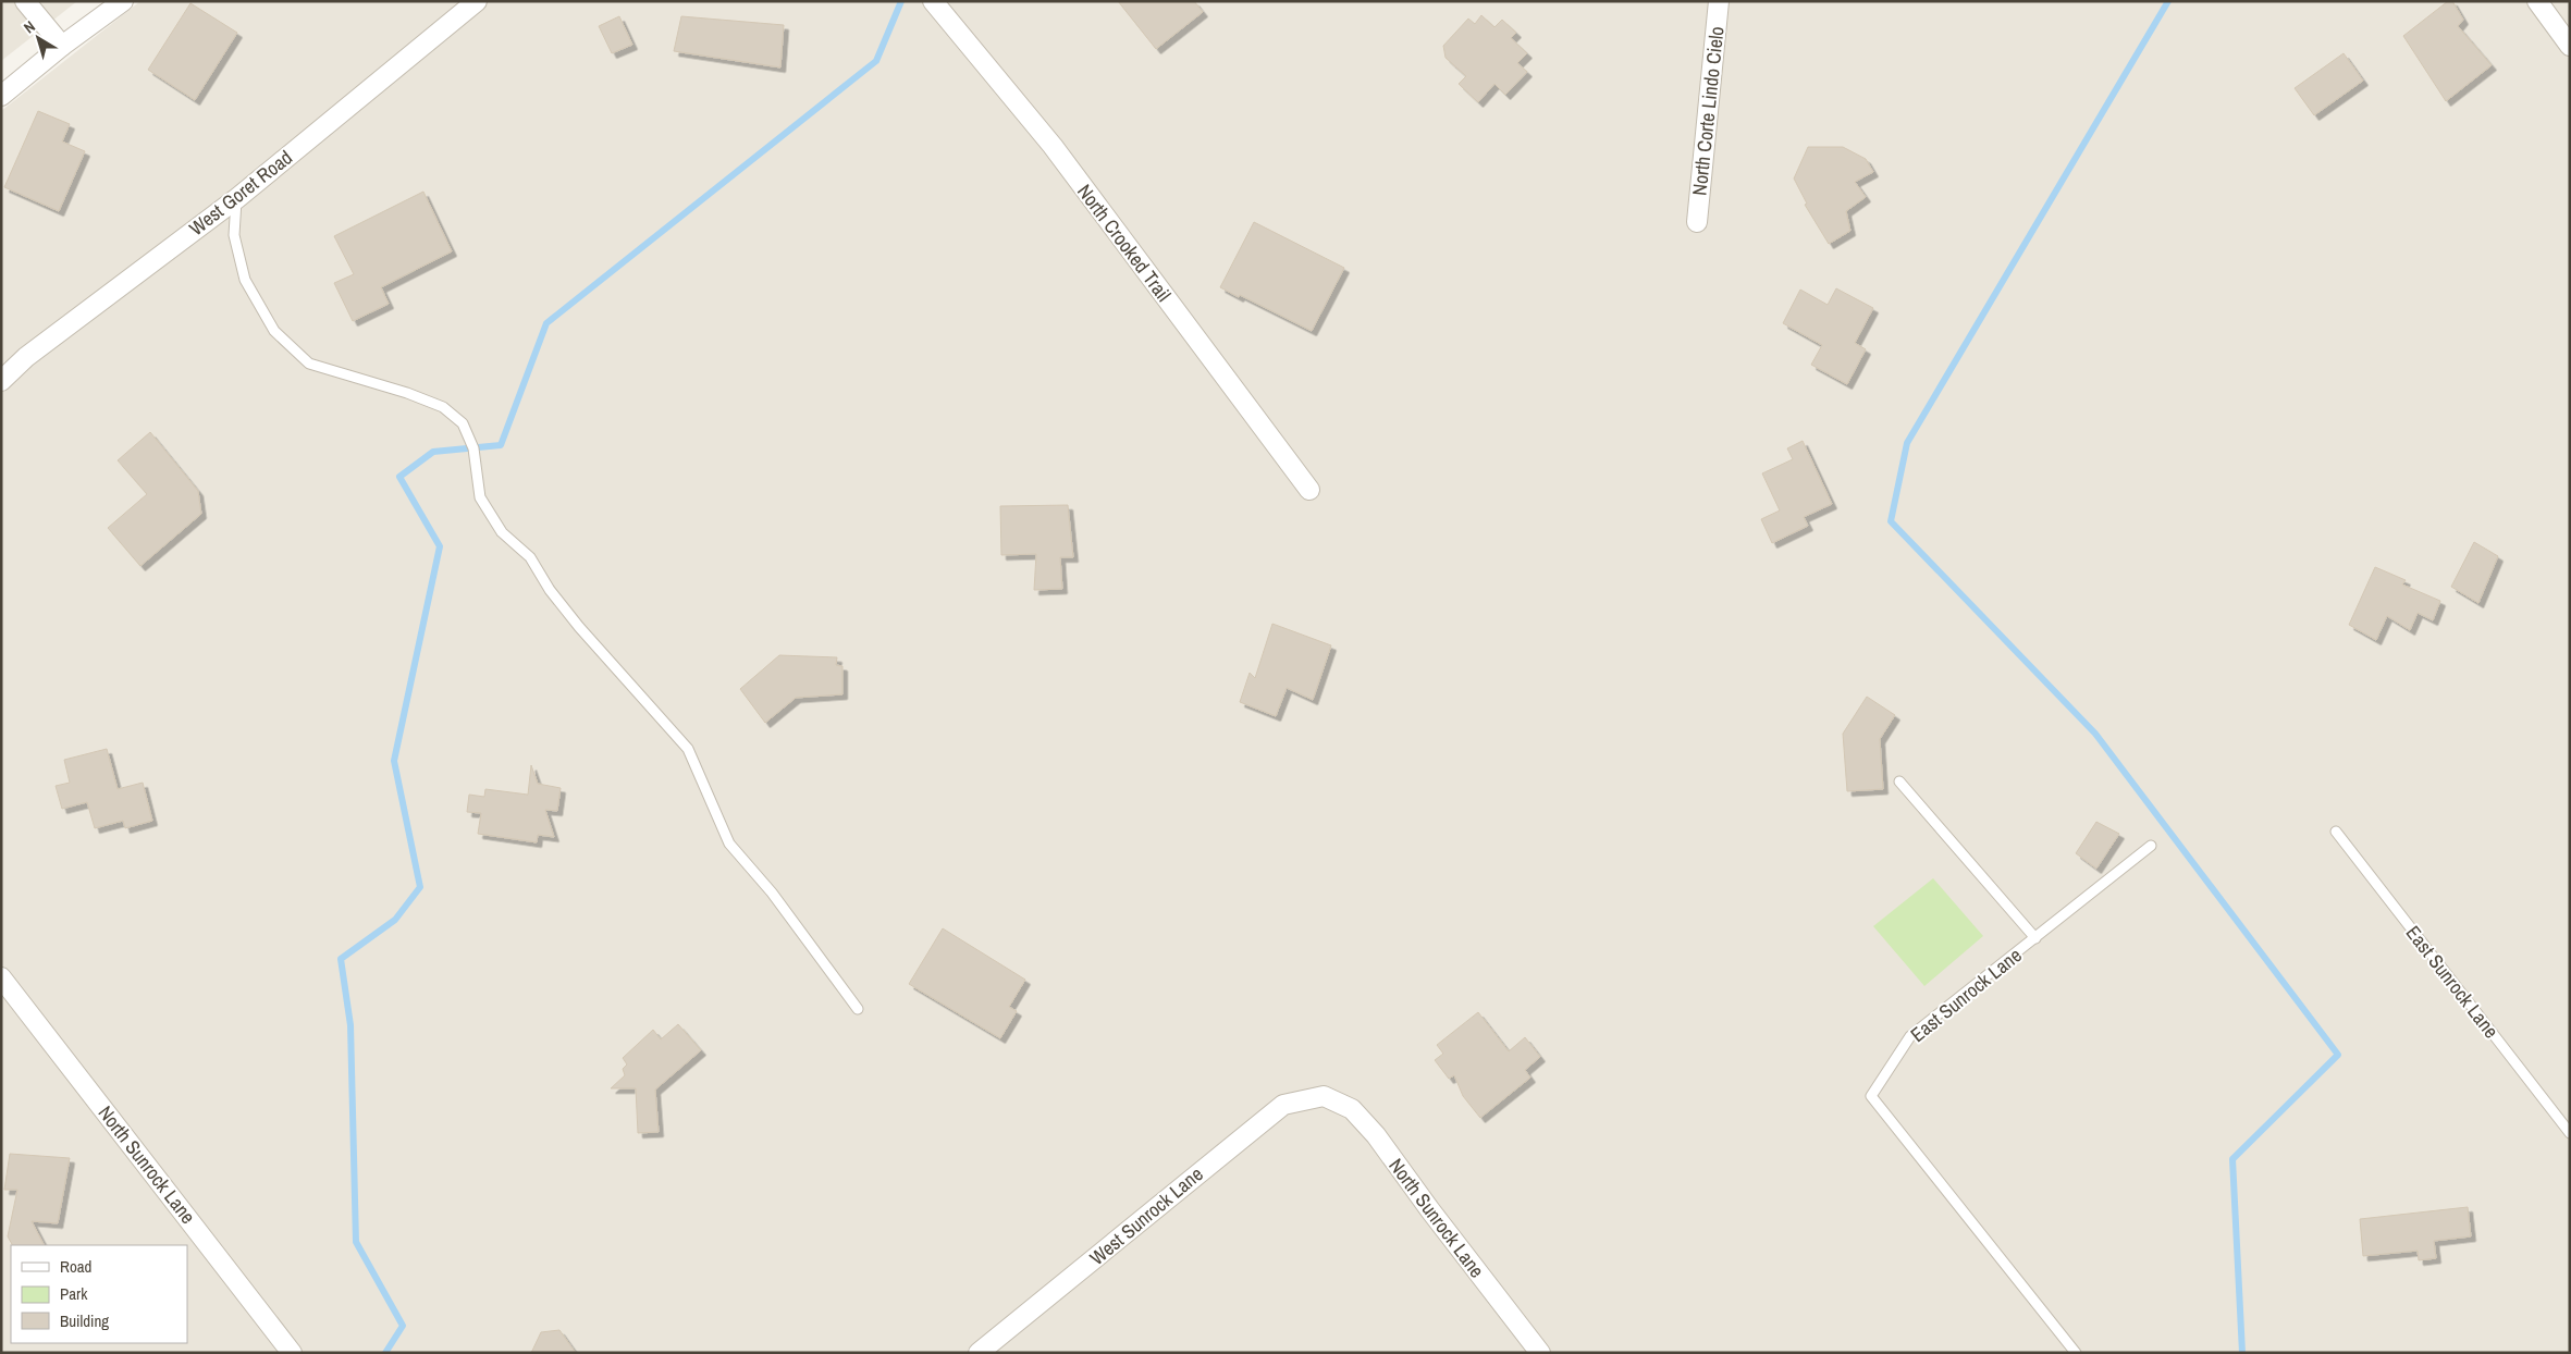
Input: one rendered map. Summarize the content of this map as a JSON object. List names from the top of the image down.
{
  "streets": {
    "street": [
      "North Corte Lindo Cielo",
      "West Goret Road",
      "North Crooked Trail",
      "North Sunrock Lane",
      "West Sunrock Lane"
    ],
    "lane": ["East Sunrock Lane"]
  },
  "crossings": [
    ["North Sunrock Lane", "West Sunrock Lane"]
  ],
  "legend": ["Road", "Park", "Building"],
  "north": "top left"
}
